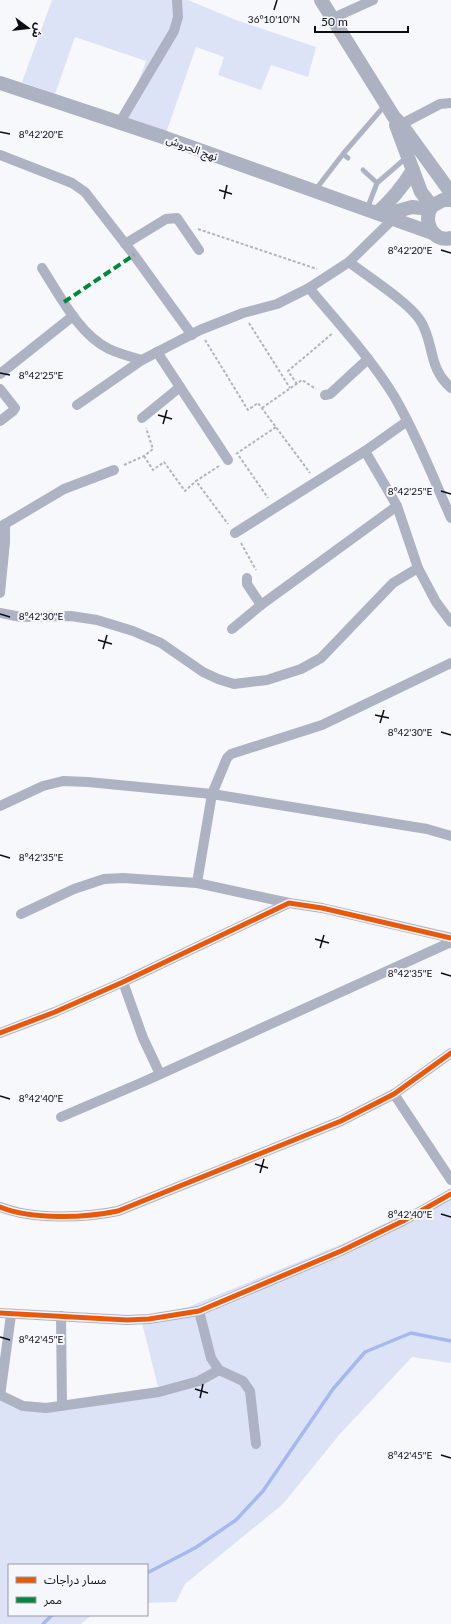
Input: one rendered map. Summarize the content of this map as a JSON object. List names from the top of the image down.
{
  "streets": {
    "street": ["نهج الحروش"]
  },
  "legend": ["مسار دراجات", "ممر"],
  "scale_bar": "50 m",
  "north": "right",
  "coordinates": [
    "36°10'10\"N",
    "8°42'20\"E",
    "8°42'25\"E",
    "8°42'30\"E",
    "8°42'35\"E",
    "8°42'40\"E",
    "8°42'45\"E"
  ]
}
